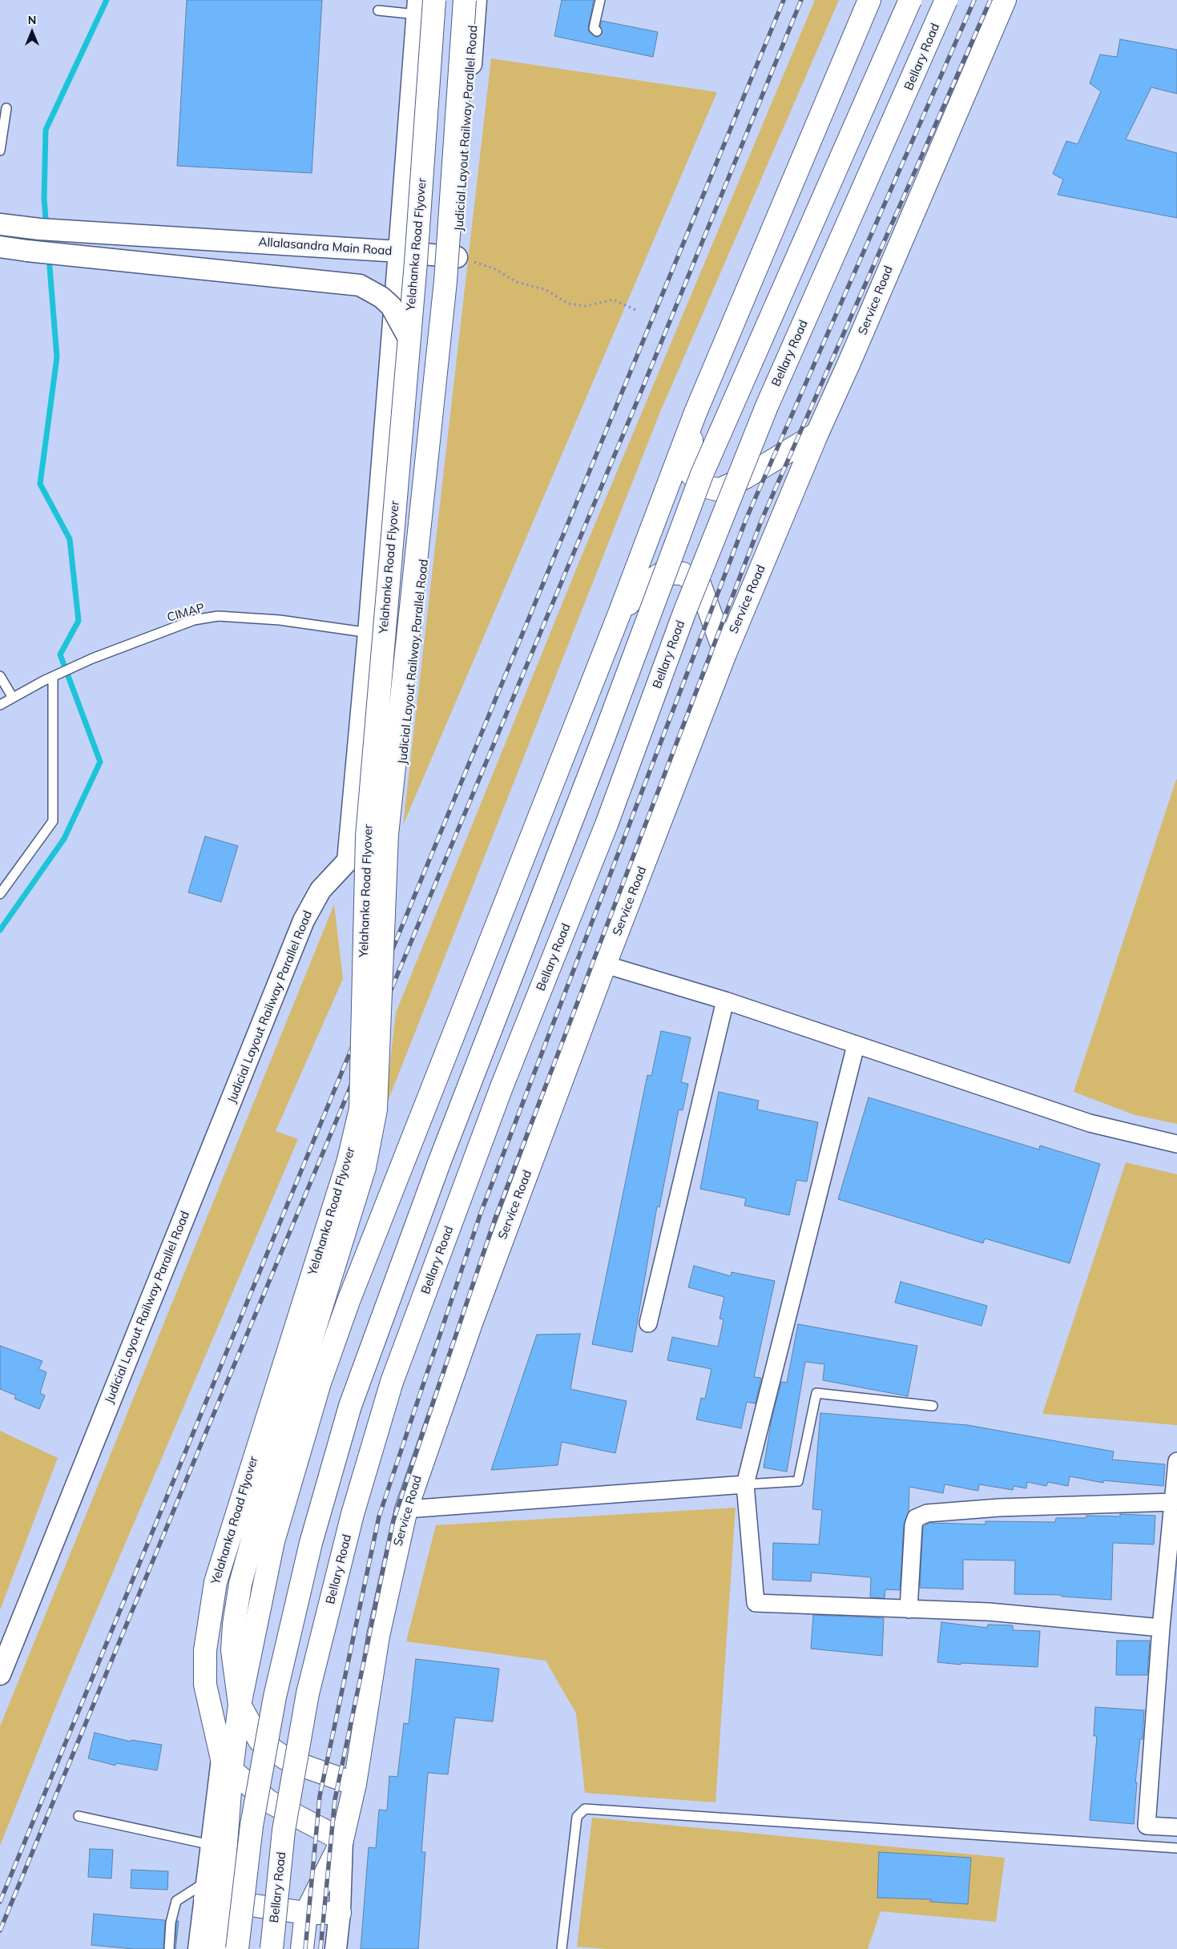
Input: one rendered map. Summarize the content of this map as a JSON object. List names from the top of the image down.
{
  "streets": {
    "main road": ["Bellary Road", "Yelahanka Road Flyover", "Service Road"],
    "street": ["Judicial Layout Railway Parallel Road", "Allalasandra Main Road"],
    "lane": ["CIMAP"]
  },
  "crossings": [
    ["Judicial Layout Railway Parallel Road", "CIMAP"]
  ],
  "north": "top"
}
